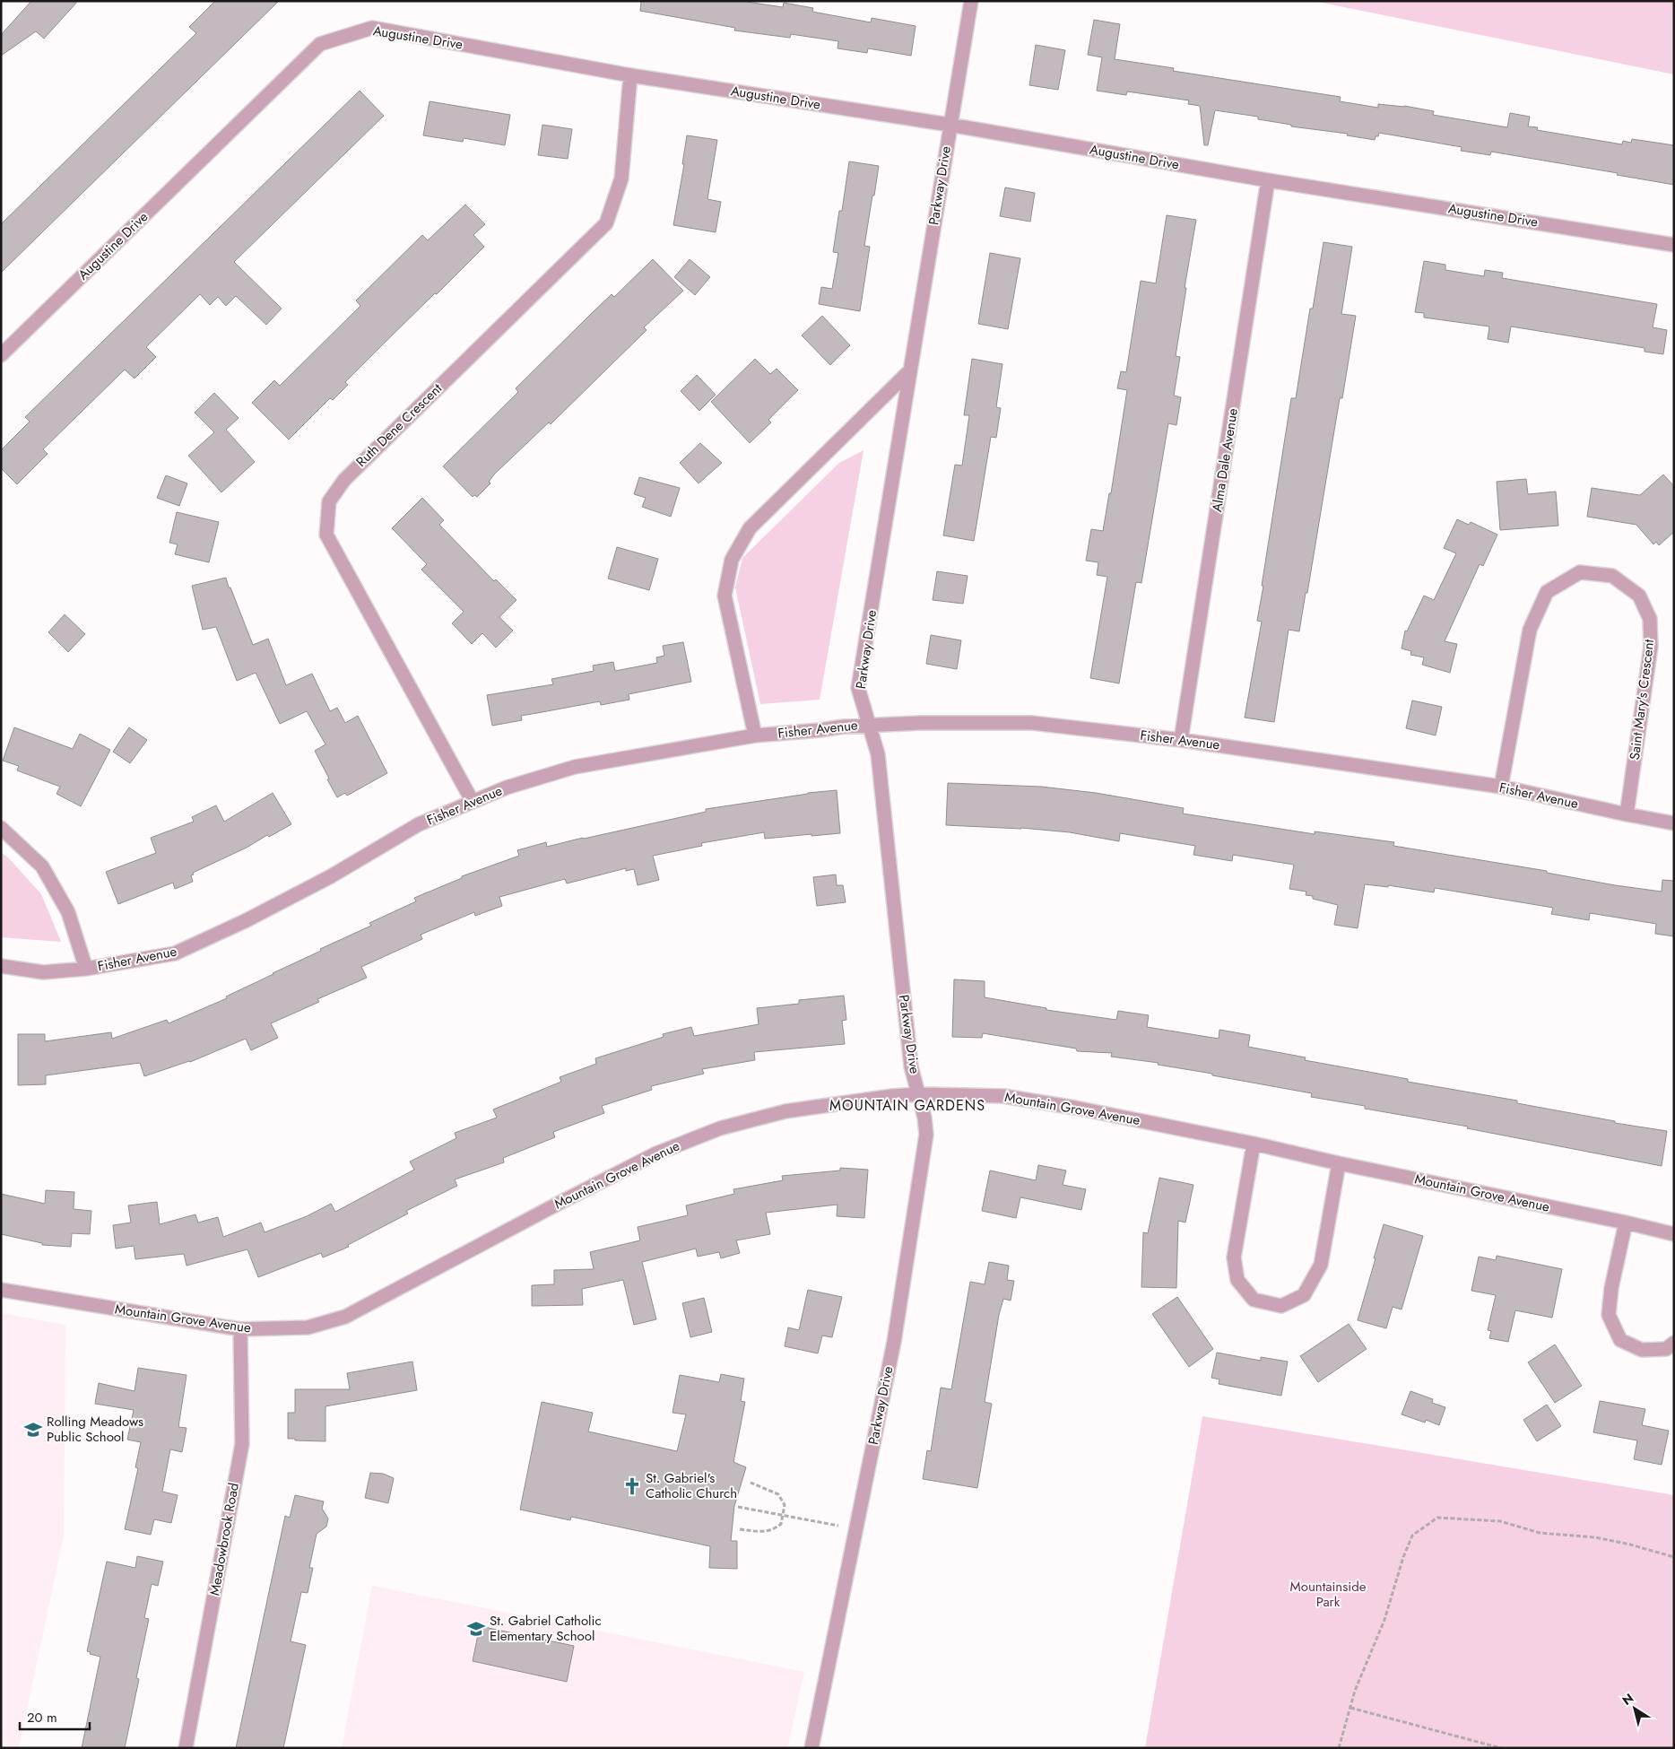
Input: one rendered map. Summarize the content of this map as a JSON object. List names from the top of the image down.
{
  "streets": {
    "street": [
      "Augustine Drive",
      "Parkway Drive",
      "Ruth Dene Crescent",
      "Alma Dale Avenue",
      "Saint Mary's Crescent",
      "Fisher Avenue",
      "Mountain Grove Avenue",
      "Meadowbrook Road"
    ]
  },
  "crossings": [
    ["Augustine Drive", "Parkway Drive"],
    ["Augustine Drive", "Ruth Dene Crescent"],
    ["Augustine Drive", "Alma Dale Avenue"],
    ["Parkway Drive", "Fisher Avenue"],
    ["Parkway Drive", "Mountain Grove Avenue"],
    ["Ruth Dene Crescent", "Fisher Avenue"],
    ["Alma Dale Avenue", "Fisher Avenue"],
    ["Saint Mary's Crescent", "Fisher Avenue"],
    ["Mountain Grove Avenue", "Meadowbrook Road"]
  ],
  "districts": ["MOUNTAIN GARDENS"],
  "parks": ["Mountainside Park"],
  "places": {
    "school or university": ["Rolling Meadows Public School", "St. Gabriel Catholic Elementary School"],
    "church": ["St. Gabriel's Catholic Church"]
  },
  "scale_bar": "20 m",
  "north": "top left"
}
